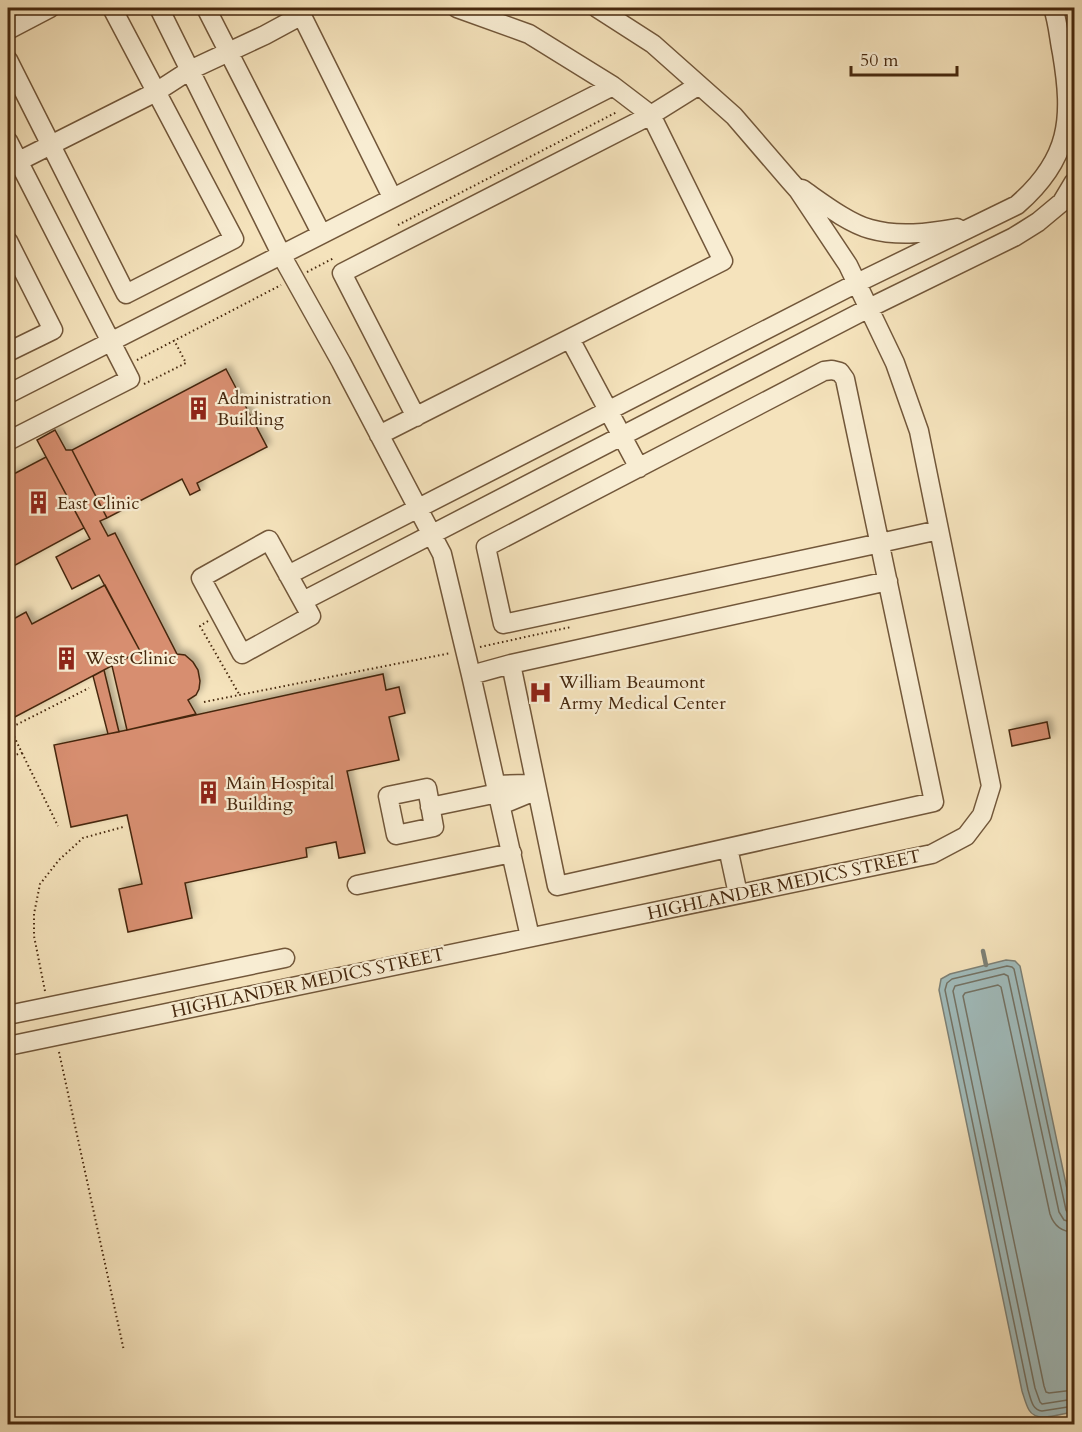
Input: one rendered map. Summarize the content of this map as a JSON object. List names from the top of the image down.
{
  "streets": {
    "street": ["HIGHLANDER MEDICS STREET"]
  },
  "places": {
    "building": [
      "Administration Building",
      "East Clinic",
      "West Clinic",
      "Main Hospital Building"
    ],
    "hospital": ["William Beaumont Army Medical Center"]
  },
  "scale_bar": "50 m"
}
